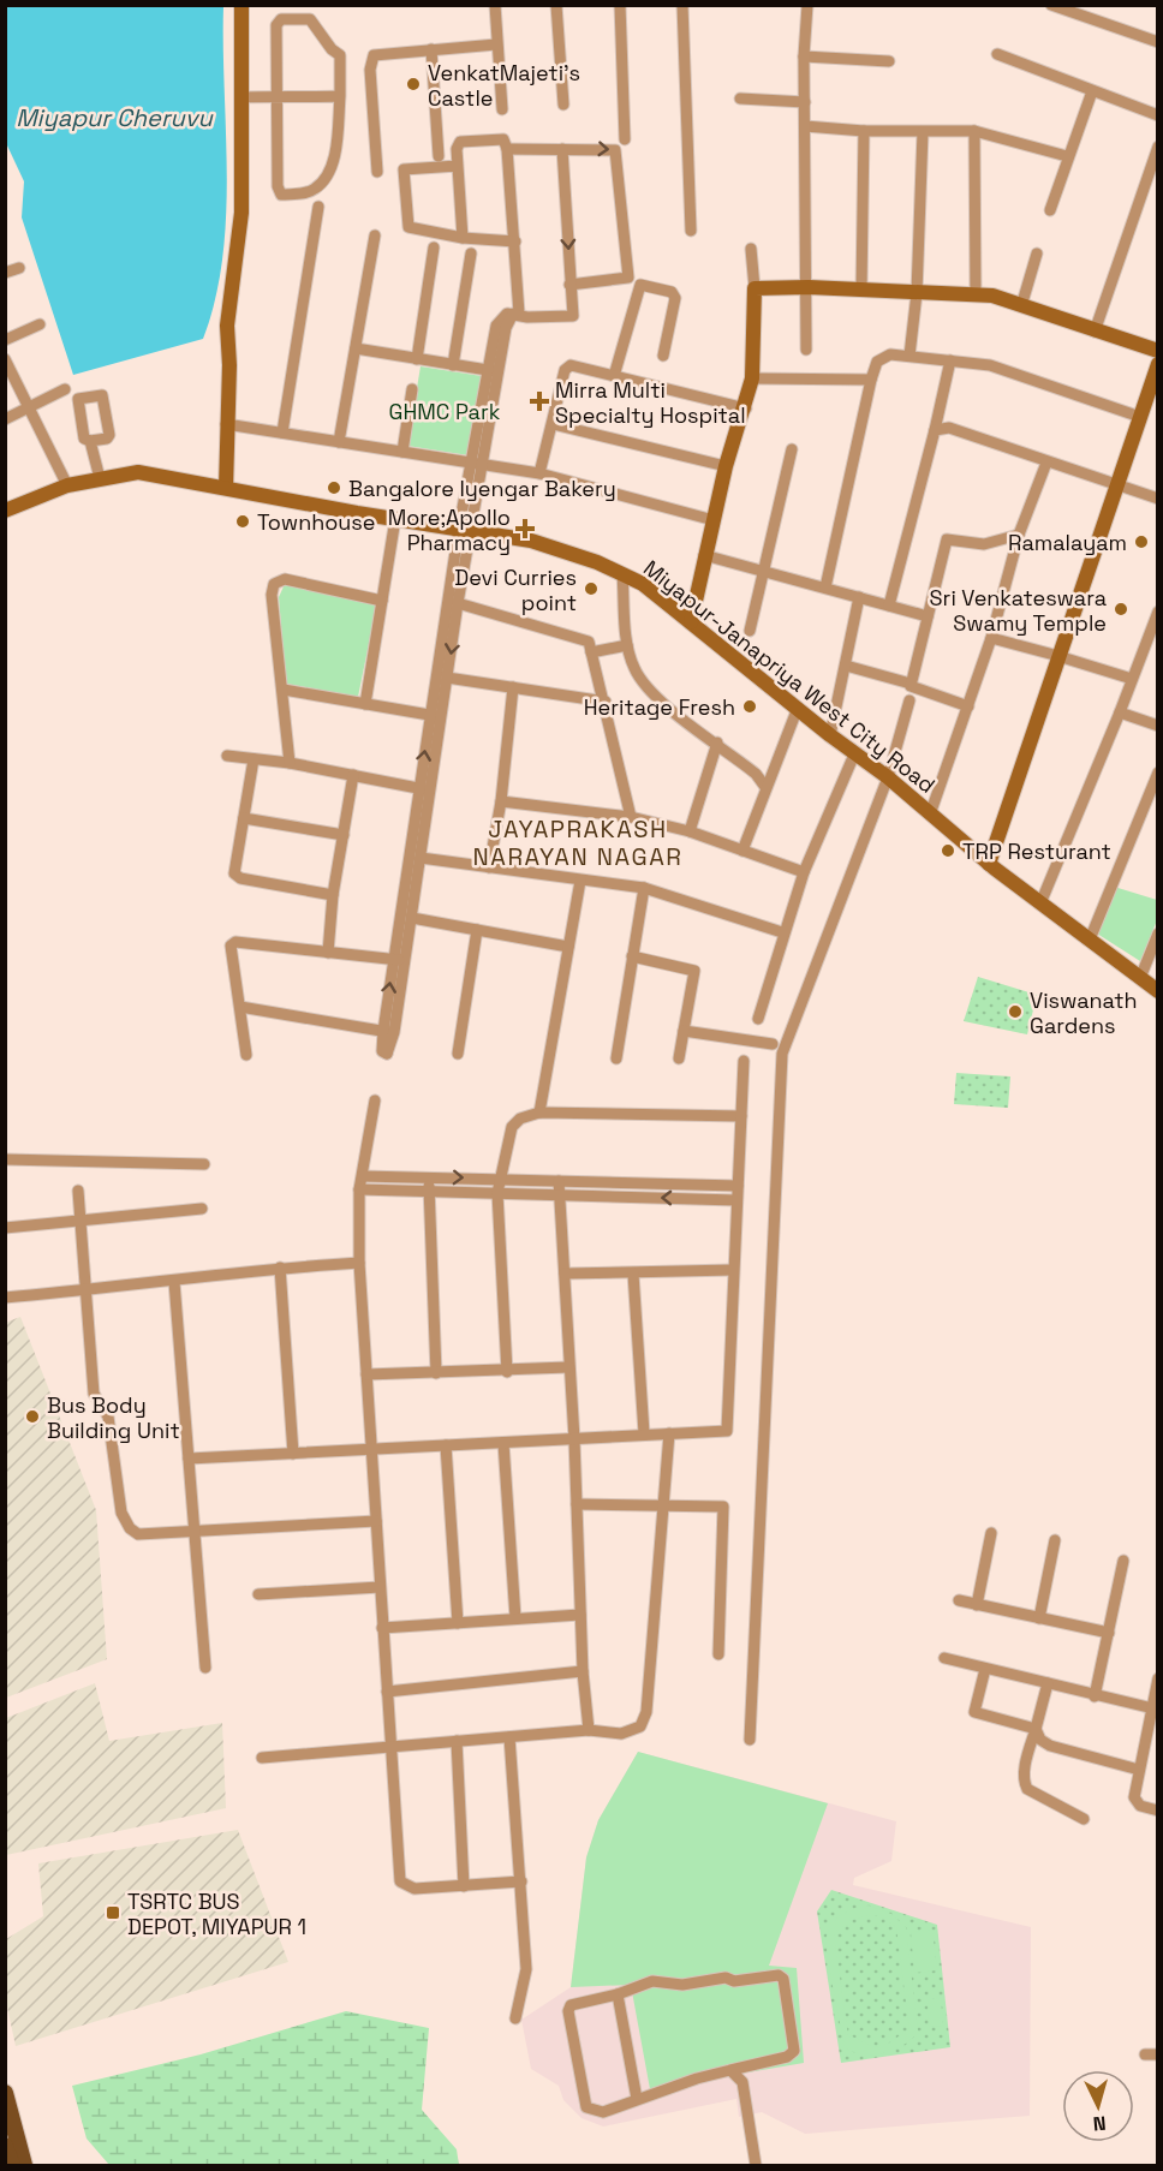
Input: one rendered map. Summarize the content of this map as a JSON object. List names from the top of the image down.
{
  "streets": {
    "street": ["Miyapur-Janapriya West City Road"]
  },
  "districts": ["JAYAPRAKASH NARAYAN NAGAR"],
  "water": ["Miyapur Cheruvu"],
  "parks": ["GHMC Park"],
  "places": {
    "other": [
      "VenkatMajeti's Castle",
      "Bangalore Iyengar Bakery",
      "Townhouse",
      "Ramalayam",
      "Devi Curries point",
      "Sri Venkateswara Swamy Temple",
      "Heritage Fresh",
      "TRP Resturant",
      "Viswanath Gardens",
      "Bus Body Building Unit"
    ],
    "health": ["Mirra Multi Specialty Hospital", "More;Apollo Pharmacy"],
    "transit": ["TSRTC BUS DEPOT, MIYAPUR 1"]
  },
  "north": "bottom"
}
